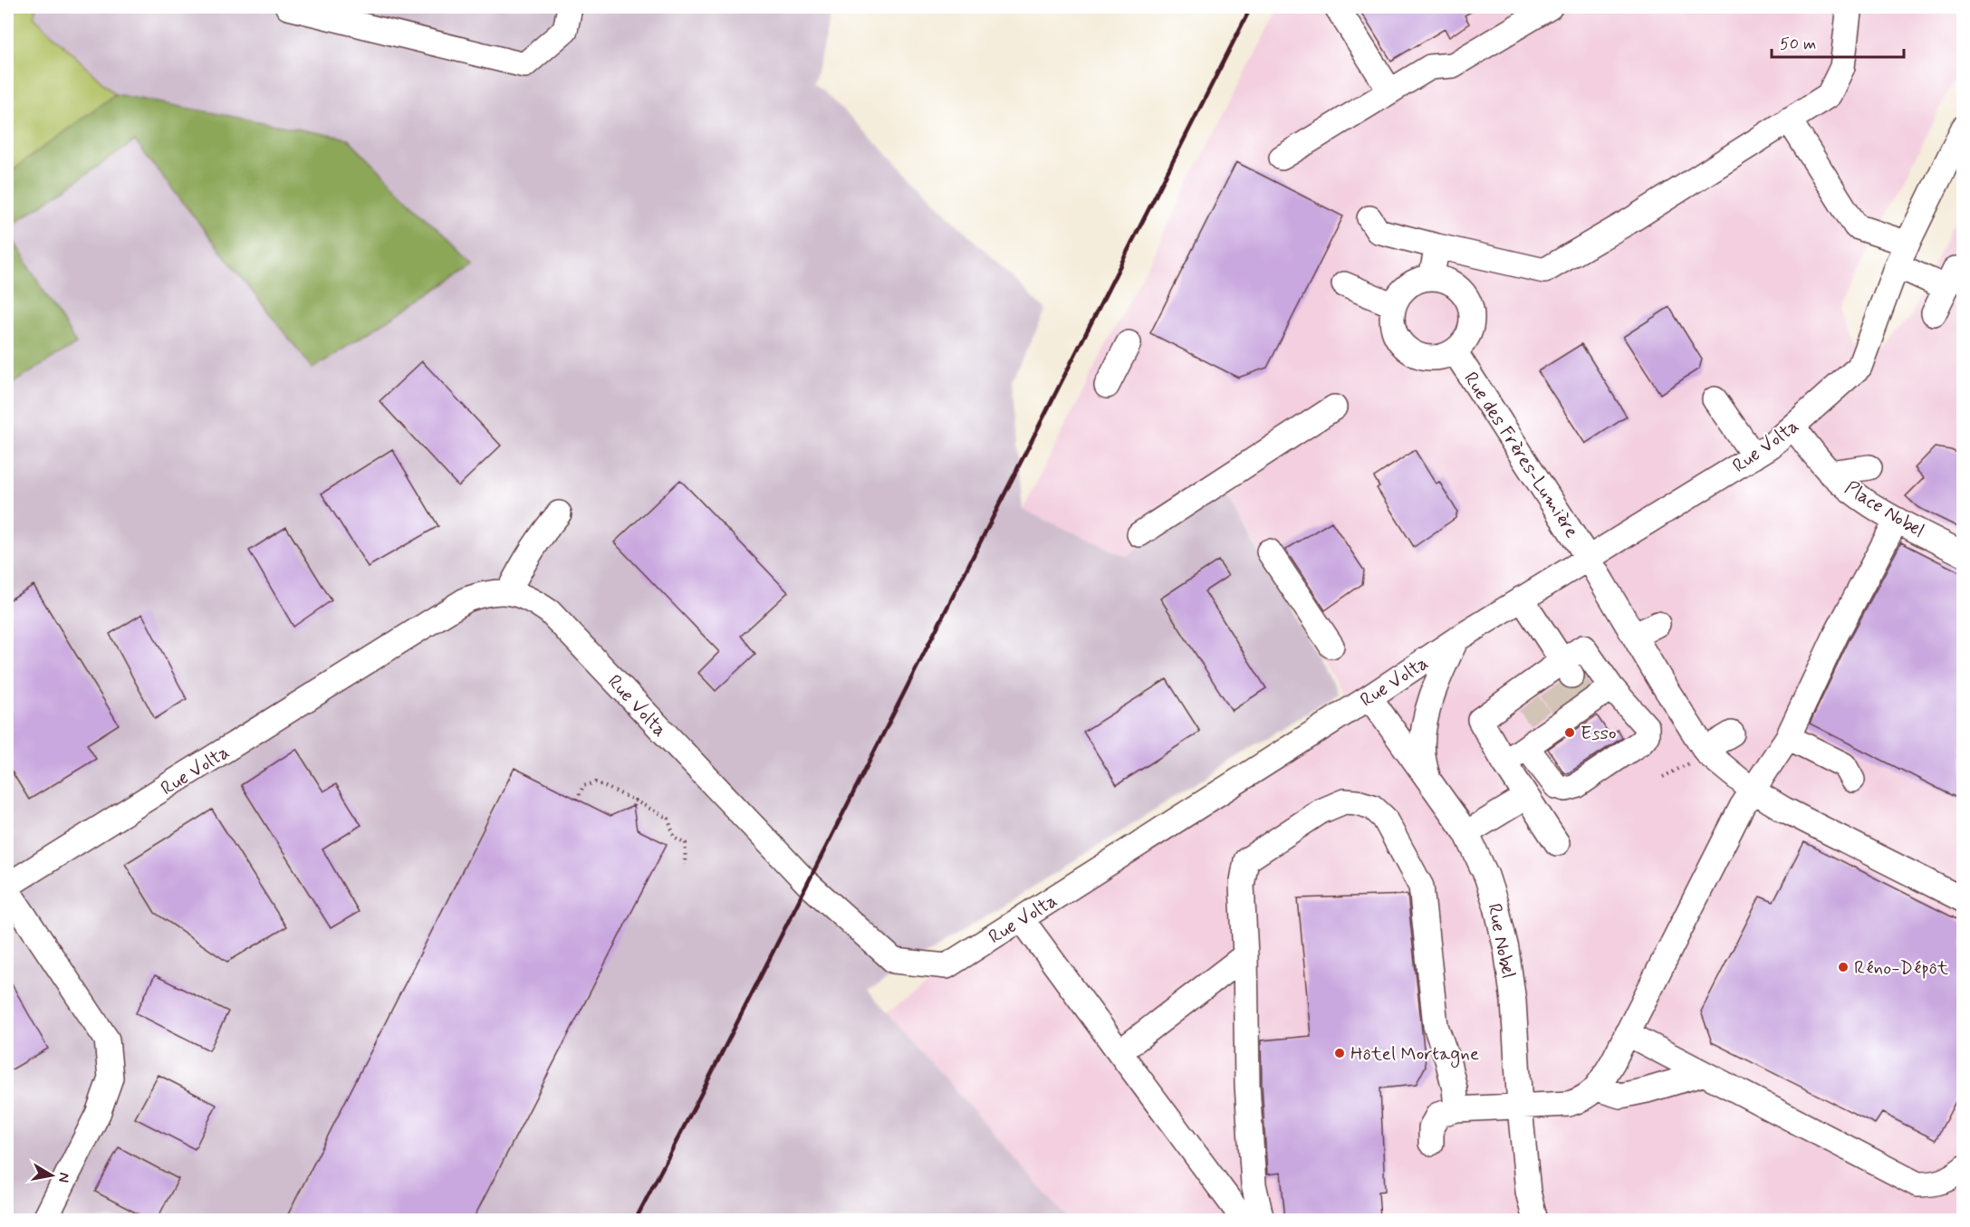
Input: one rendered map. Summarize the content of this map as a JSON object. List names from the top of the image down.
{
  "streets": {
    "street": [
      "Rue Volta",
      "Rue des Frères-Lumière",
      "Place Nobel",
      "Rue Nobel"
    ]
  },
  "crossings": [
    ["Rue Volta", "Rue des Frères-Lumière"],
    ["Rue Volta", "Place Nobel"],
    ["Rue Volta", "Rue Nobel"]
  ],
  "places": ["Esso", "Réno-Dépôt", "Hôtel Mortagne"],
  "scale_bar": "50 m",
  "north": "right"
}
